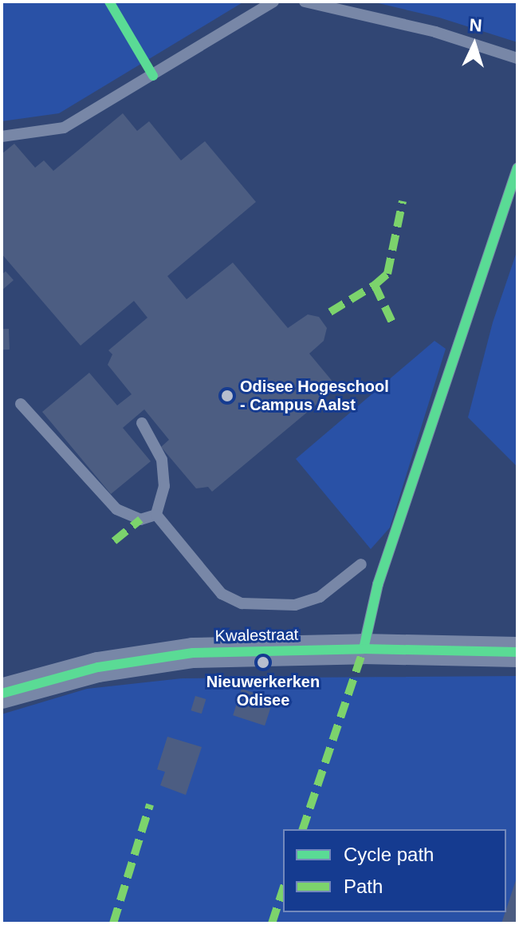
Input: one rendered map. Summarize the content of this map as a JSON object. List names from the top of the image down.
{
  "streets": {
    "street": ["Kwalestraat"]
  },
  "places": ["Odisee Hogeschool - Campus Aalst", "Nieuwerkerken Odisee"],
  "legend": ["Cycle path", "Path"],
  "north": "top"
}
